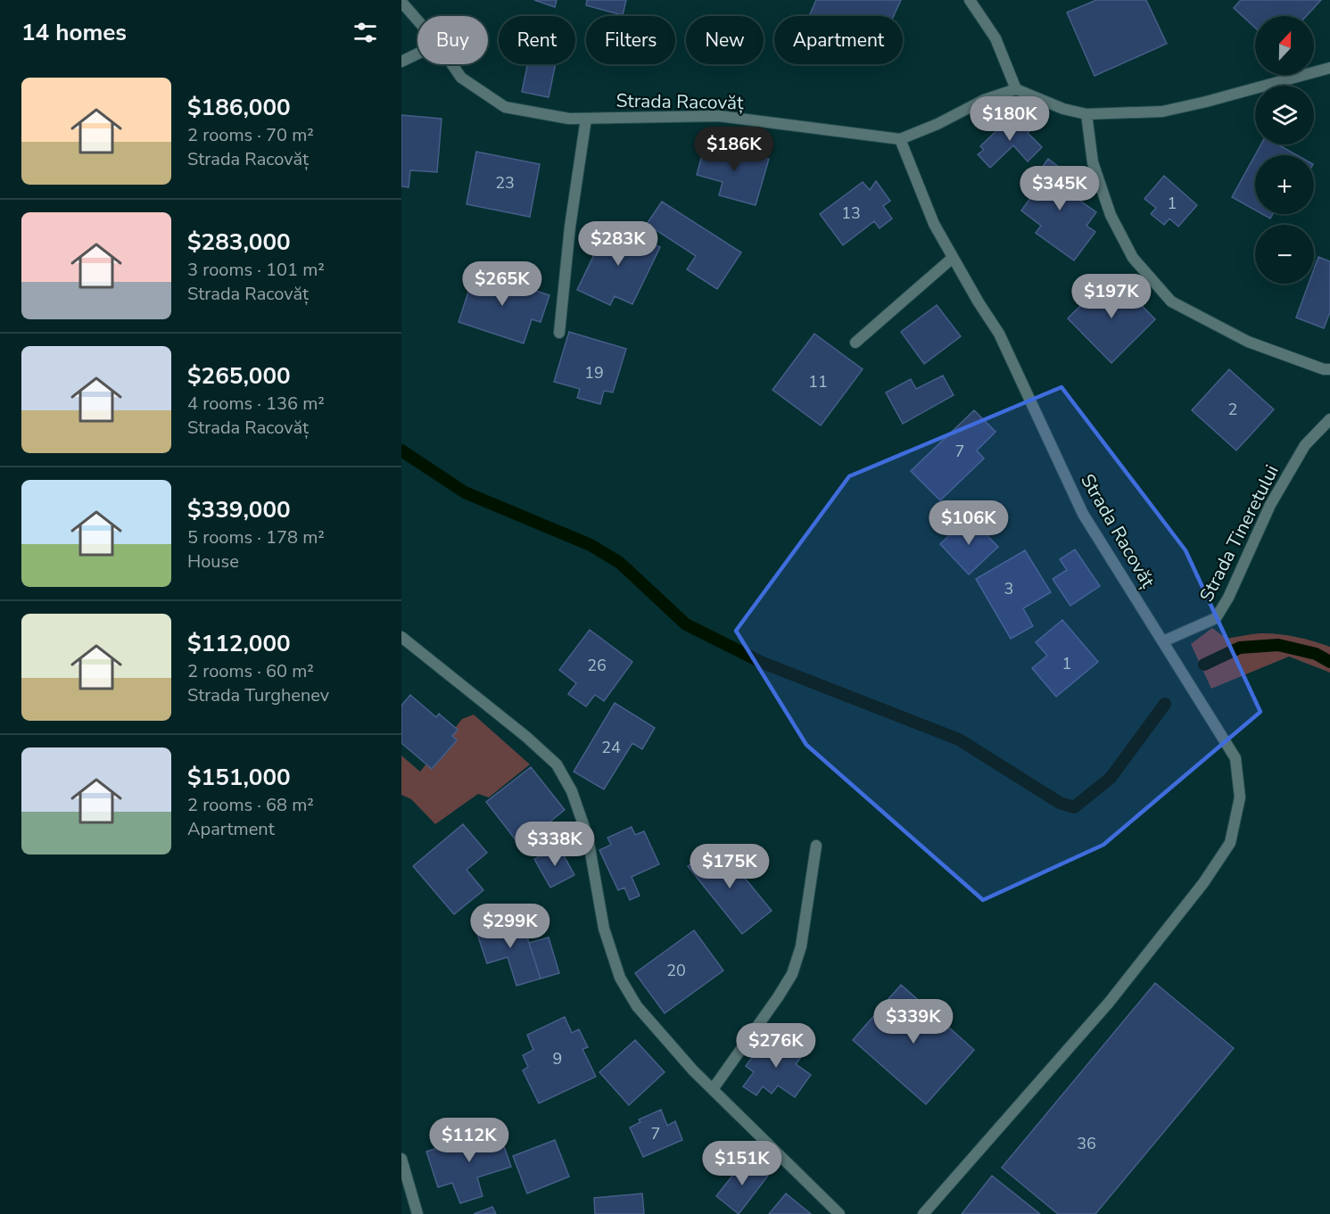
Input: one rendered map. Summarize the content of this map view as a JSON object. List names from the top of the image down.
{
  "streets": {
    "street": ["Strada Racovăț", "Strada Tineretului"]
  },
  "crossings": [
    ["Strada Racovăț", "Strada Tineretului"]
  ],
  "house_numbers": [
    "23",
    "1",
    "13",
    "19",
    "11",
    "2",
    "7",
    "3",
    "1",
    "26",
    "24",
    "20",
    "9",
    "7",
    "36"
  ],
  "north": "top",
  "page": {
    "heading": "14 homes",
    "map_buttons": ["+", "−"],
    "chip": [
      "Buy",
      "Rent",
      "Filters",
      "New",
      "Apartment"
    ],
    "list": [
      {
        "name": "$186,000",
        "note": "2 rooms · 70 m² · Strada Racovăț"
      },
      {
        "name": "$283,000",
        "note": "3 rooms · 101 m² · Strada Racovăț"
      },
      {
        "name": "$265,000",
        "note": "4 rooms · 136 m² · Strada Racovăț"
      },
      {
        "name": "$339,000",
        "note": "5 rooms · 178 m² · House"
      },
      {
        "name": "$112,000",
        "note": "2 rooms · 60 m² · Strada Turghenev"
      },
      {
        "name": "$151,000",
        "note": "2 rooms · 68 m² · Apartment"
      }
    ],
    "price": [
      "$180K",
      "$186K",
      "$345K",
      "$283K",
      "$265K",
      "$197K",
      "$106K",
      "$338K",
      "$175K",
      "$299K",
      "$339K",
      "$276K",
      "$112K",
      "$151K"
    ]
  }
}
